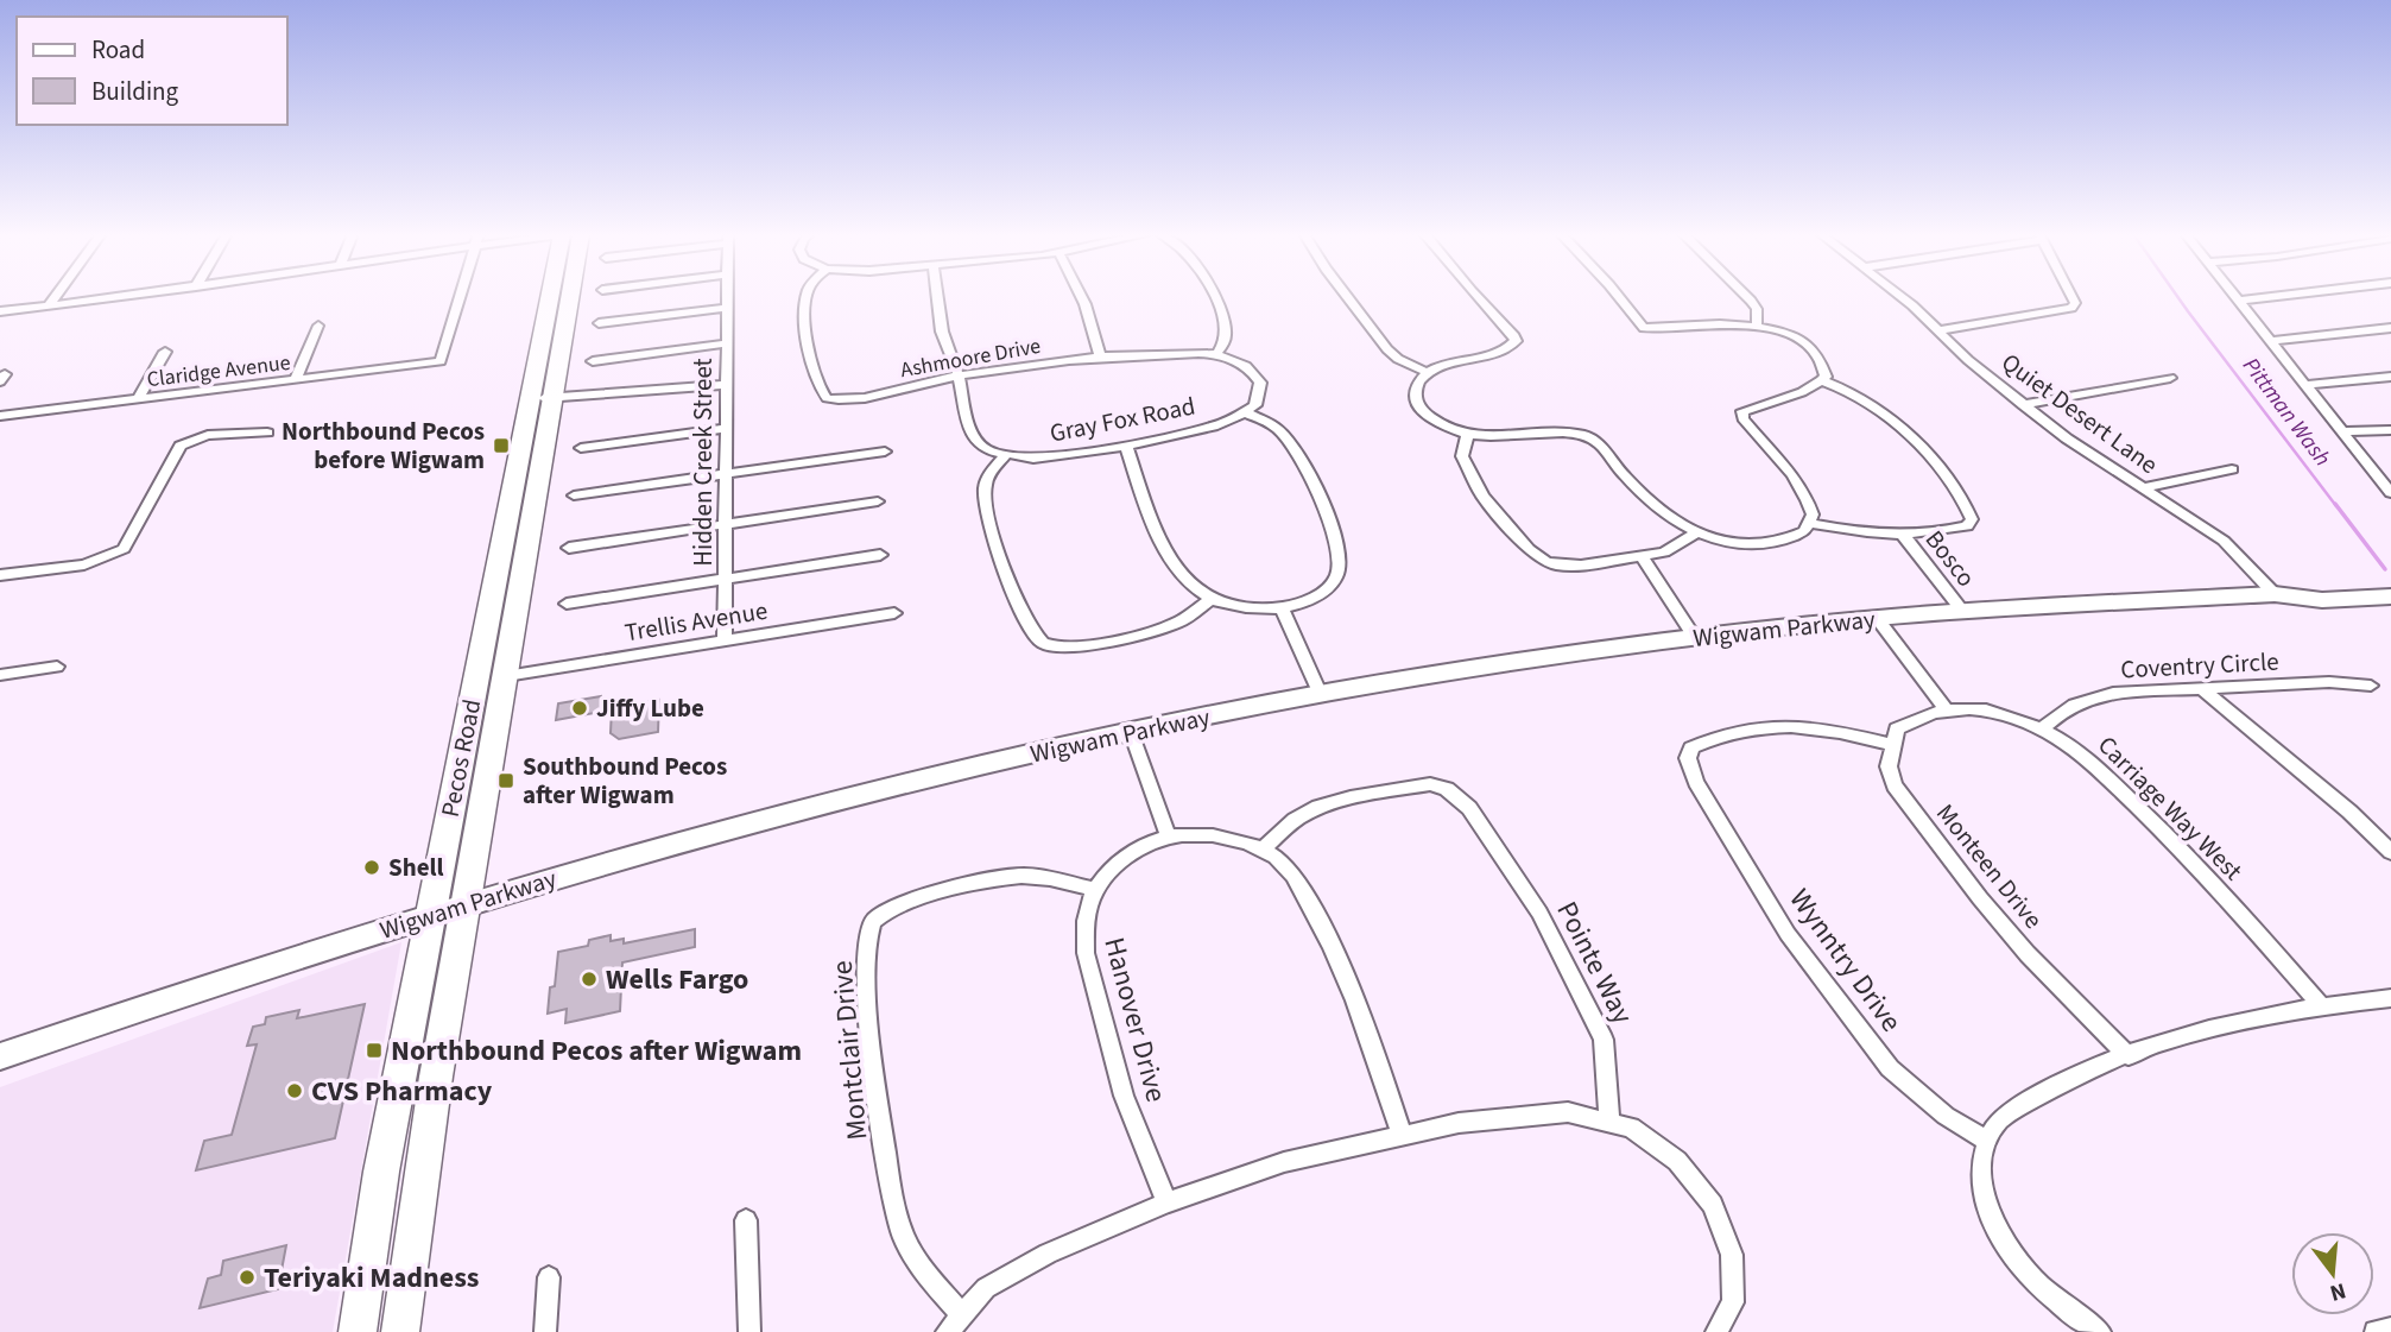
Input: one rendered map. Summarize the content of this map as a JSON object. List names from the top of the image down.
{
  "streets": {
    "main road": ["Wigwam Parkway", "Pecos Road"],
    "street": [
      "Ashmoore Drive",
      "Claridge Avenue",
      "Quiet Desert Lane",
      "Gray Fox Road",
      "Hidden Creek Street",
      "Bosco",
      "Trellis Avenue",
      "Coventry Circle",
      "Carriage Way West",
      "Monteen Drive",
      "Wynntry Drive",
      "Pointe Way",
      "Hanover Drive",
      "Montclair Drive"
    ]
  },
  "crossings": [
    ["Quiet Desert Lane", "Wigwam Parkway"],
    ["Hidden Creek Street", "Trellis Avenue"],
    ["Bosco", "Wigwam Parkway"],
    ["Trellis Avenue", "Pecos Road"],
    ["Wigwam Parkway", "Pecos Road"],
    ["Coventry Circle", "Carriage Way West"],
    ["Monteen Drive", "Wynntry Drive"],
    ["Pointe Way", "Hanover Drive"],
    ["Hanover Drive", "Montclair Drive"]
  ],
  "water": ["Pittman Wash"],
  "places": {
    "transit": ["Northbound Pecos before Wigwam", "Southbound Pecos after Wigwam", "Northbound Pecos after Wigwam"],
    "other": [
      "Jiffy Lube",
      "Shell",
      "Wells Fargo",
      "CVS Pharmacy",
      "Teriyaki Madness"
    ]
  },
  "legend": ["Road", "Building"],
  "north": "bottom"
}
